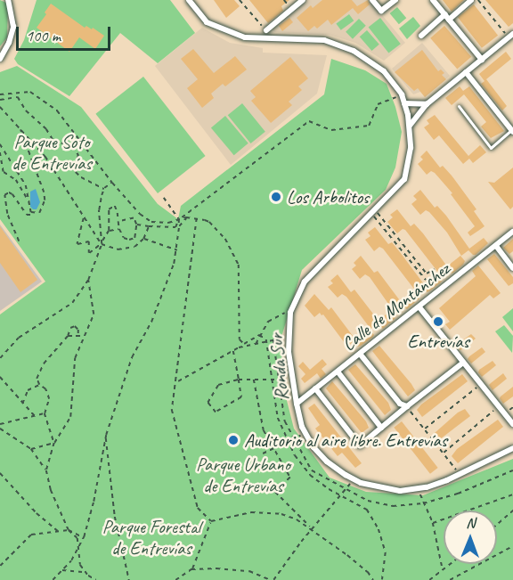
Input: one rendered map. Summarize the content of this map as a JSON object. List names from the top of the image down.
{
  "streets": {
    "street": ["Calle de Montánchez", "Ronda Sur"]
  },
  "crossings": [
    ["Calle de Montánchez", "Ronda Sur"]
  ],
  "parks": ["Parque Soto de Entrevías", "Parque Urbano de Entrevías", "Parque Forestal de Entrevías"],
  "places": ["Los Arbolitos", "Entrevías", "Auditorio al aire libre. Entrevías"],
  "scale_bar": "100 m",
  "north": "top"
}
